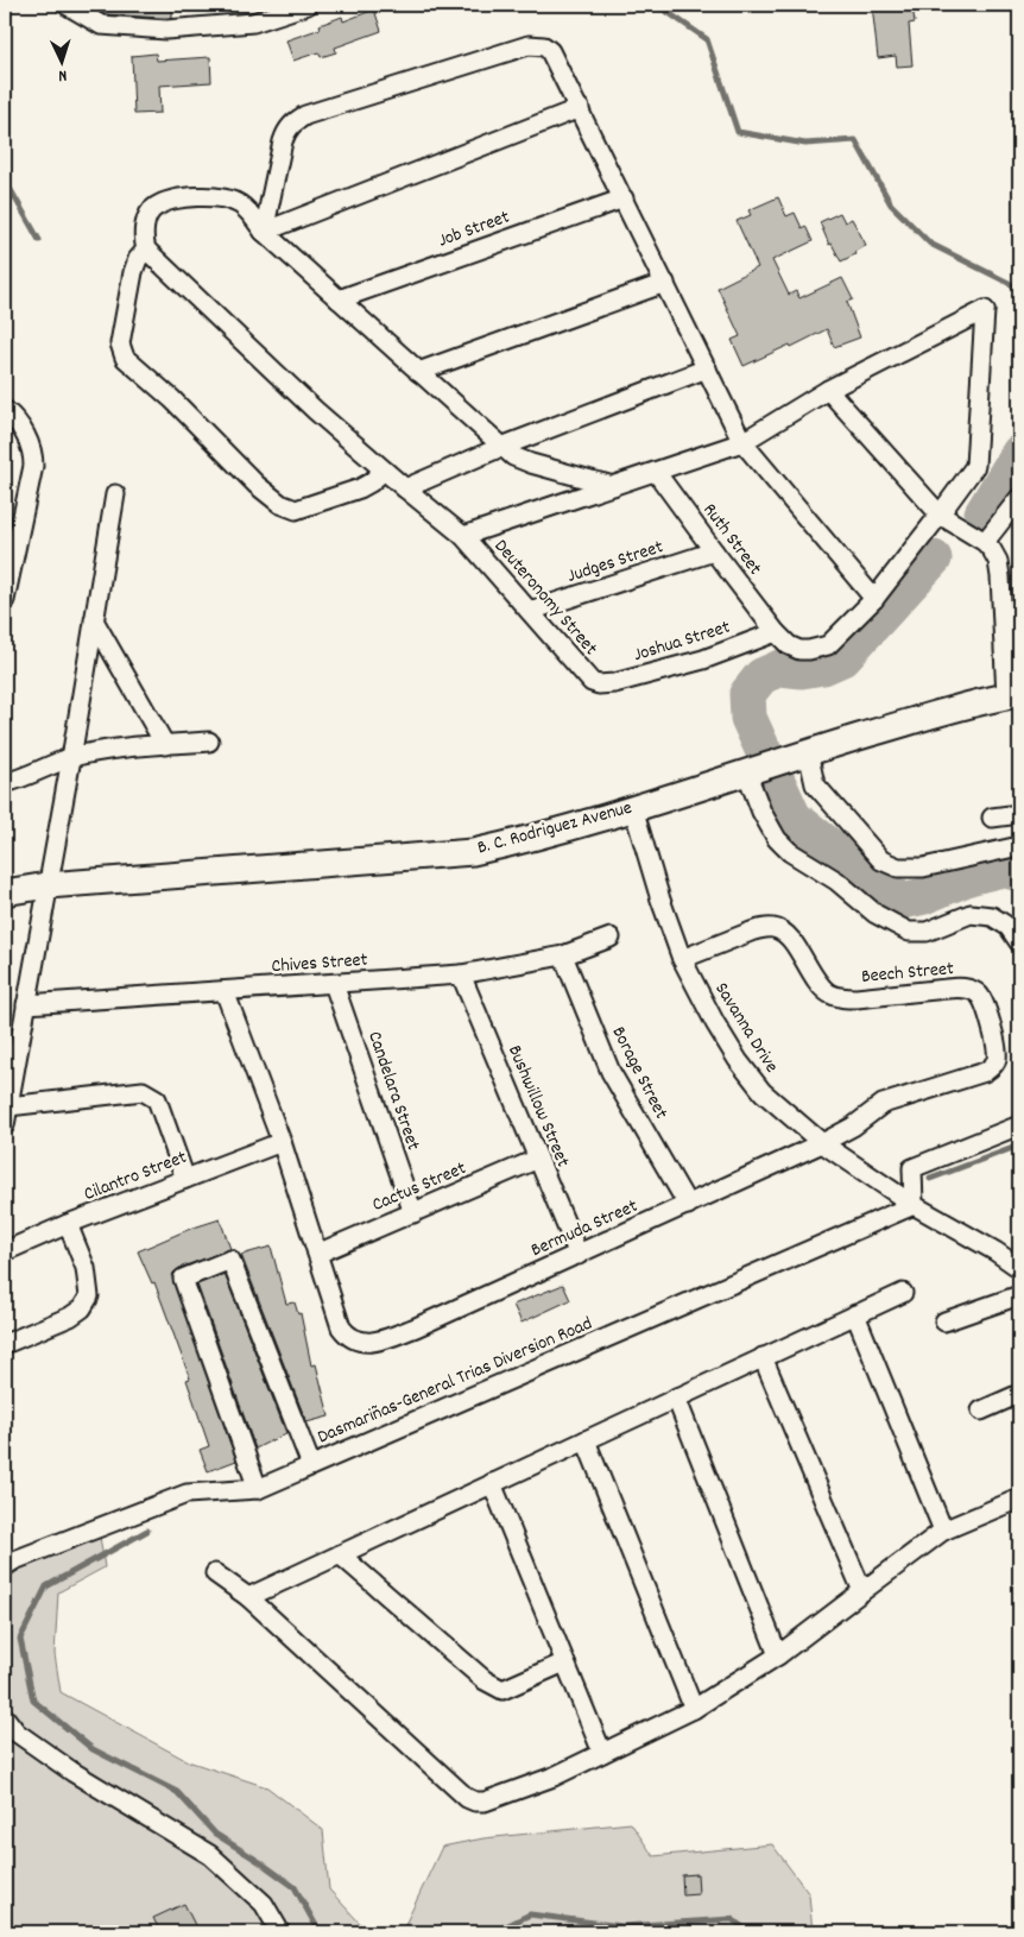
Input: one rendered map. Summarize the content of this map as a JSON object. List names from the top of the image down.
{
  "streets": {
    "street": [
      "Job Street",
      "Ruth Street",
      "Judges Street",
      "Deuteronomy Street",
      "Joshua Street",
      "B. C. Rodriguez Avenue",
      "Chives Street",
      "Beech Street",
      "Savanna Drive",
      "Borage Street",
      "Candelara Street",
      "Bushwillow Street",
      "Cilantro Street",
      "Cactus Street",
      "Bermuda Street",
      "Dasmariñas-General Trias Diversion Road"
    ]
  },
  "crossings": [
    ["Ruth Street", "Judges Street"],
    ["Ruth Street", "Joshua Street"],
    ["Judges Street", "Deuteronomy Street"],
    ["Deuteronomy Street", "Joshua Street"],
    ["B. C. Rodriguez Avenue", "Savanna Drive"],
    ["Chives Street", "Borage Street"],
    ["Chives Street", "Candelara Street"],
    ["Chives Street", "Bushwillow Street"],
    ["Beech Street", "Savanna Drive"],
    ["Beech Street", "Bermuda Street"],
    ["Savanna Drive", "Bermuda Street"],
    ["Savanna Drive", "Dasmariñas-General Trias Diversion Road"],
    ["Borage Street", "Bermuda Street"],
    ["Candelara Street", "Cactus Street"],
    ["Bushwillow Street", "Cactus Street"],
    ["Bushwillow Street", "Bermuda Street"],
    ["Cactus Street", "Bermuda Street"]
  ],
  "north": "bottom"
}
